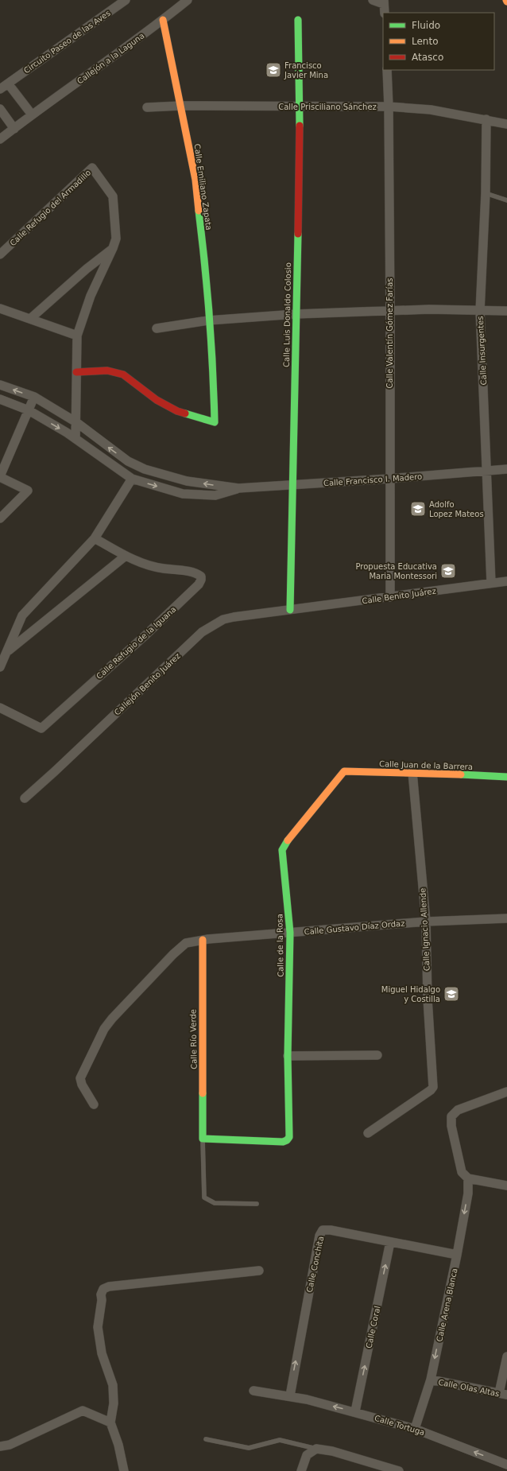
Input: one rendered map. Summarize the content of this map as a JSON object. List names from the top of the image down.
{
  "streets": {
    "street": [
      "Circuito Paseo de las Aves",
      "Callejón a la Laguna",
      "Calle Prisciliano Sánchez",
      "Calle Emiliano Zapata",
      "Calle Refugio del Armadillo",
      "Calle Luis Donaldo Colosio",
      "Calle Valentín Gómez Farías",
      "Calle Insurgentes",
      "Calle Francisco I. Madero",
      "Calle Benito Juárez",
      "Calle Refugio de la Iguana",
      "Callejón Benito Juárez",
      "Calle Juan de la Barrera",
      "Calle Gustavo Díaz Ordaz",
      "Calle Ignacio Allende",
      "Calle de la Rosa",
      "Calle Río Verde",
      "Calle Conchita",
      "Calle Arena Blanca",
      "Calle Coral",
      "Calle Olas Altas",
      "Calle Tortuga"
    ]
  },
  "crossings": [
    ["Callejón a la Laguna", "Calle Emiliano Zapata"],
    ["Calle Prisciliano Sánchez", "Calle Emiliano Zapata"],
    ["Calle Prisciliano Sánchez", "Calle Luis Donaldo Colosio"],
    ["Calle Prisciliano Sánchez", "Calle Valentín Gómez Farías"],
    ["Calle Prisciliano Sánchez", "Calle Insurgentes"],
    ["Calle Emiliano Zapata", "Calle Refugio del Armadillo"],
    ["Calle Refugio del Armadillo", "Calle Francisco I. Madero"],
    ["Calle Luis Donaldo Colosio", "Calle Francisco I. Madero"],
    ["Calle Luis Donaldo Colosio", "Calle Benito Juárez"],
    ["Calle Luis Donaldo Colosio", "Callejón Benito Juárez"],
    ["Calle Valentín Gómez Farías", "Calle Francisco I. Madero"],
    ["Calle Valentín Gómez Farías", "Calle Benito Juárez"],
    ["Calle Insurgentes", "Calle Francisco I. Madero"],
    ["Calle Insurgentes", "Calle Benito Juárez"],
    ["Calle Benito Juárez", "Callejón Benito Juárez"],
    ["Calle Juan de la Barrera", "Calle Ignacio Allende"],
    ["Calle Juan de la Barrera", "Calle de la Rosa"],
    ["Calle Gustavo Díaz Ordaz", "Calle Ignacio Allende"],
    ["Calle Gustavo Díaz Ordaz", "Calle de la Rosa"],
    ["Calle Gustavo Díaz Ordaz", "Calle Río Verde"],
    ["Calle de la Rosa", "Calle Río Verde"],
    ["Calle Conchita", "Calle Arena Blanca"],
    ["Calle Conchita", "Calle Coral"],
    ["Calle Conchita", "Calle Tortuga"],
    ["Calle Arena Blanca", "Calle Olas Altas"],
    ["Calle Arena Blanca", "Calle Tortuga"],
    ["Calle Coral", "Calle Tortuga"]
  ],
  "one_way": ["Calle Arena Blanca", "Calle Coral", "Calle Tortuga"],
  "places": {
    "school or university": [
      "Francisco Javier Mina",
      "Adolfo Lopez Mateos",
      "Propuesta Educativa Maria Montessori",
      "Miguel Hidalgo y Costilla"
    ]
  },
  "legend": ["Fluido", "Lento", "Atasco"]
}
